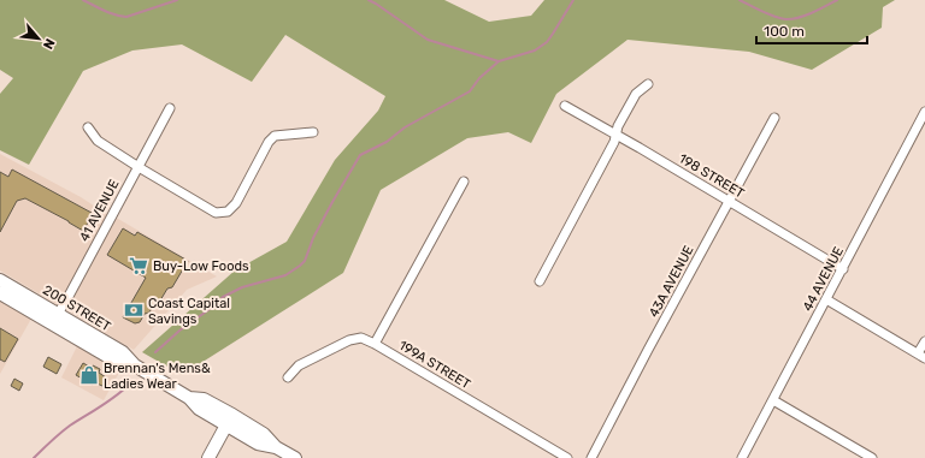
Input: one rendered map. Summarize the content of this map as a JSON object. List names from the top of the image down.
{
  "streets": {
    "main road": ["200 STREET"],
    "street": [
      "198 STREET",
      "41 AVENUE",
      "44 AVENUE",
      "43A AVENUE",
      "199A STREET"
    ]
  },
  "crossings": [
    ["198 STREET", "44 AVENUE"],
    ["198 STREET", "43A AVENUE"],
    ["41 AVENUE", "200 STREET"]
  ],
  "places": {
    "supermarket": ["Buy-Low Foods"],
    "bank": ["Coast Capital Savings"],
    "shop": ["Brennan's Mens& Ladies Wear"]
  },
  "scale_bar": "100 m",
  "north": "bottom right"
}
